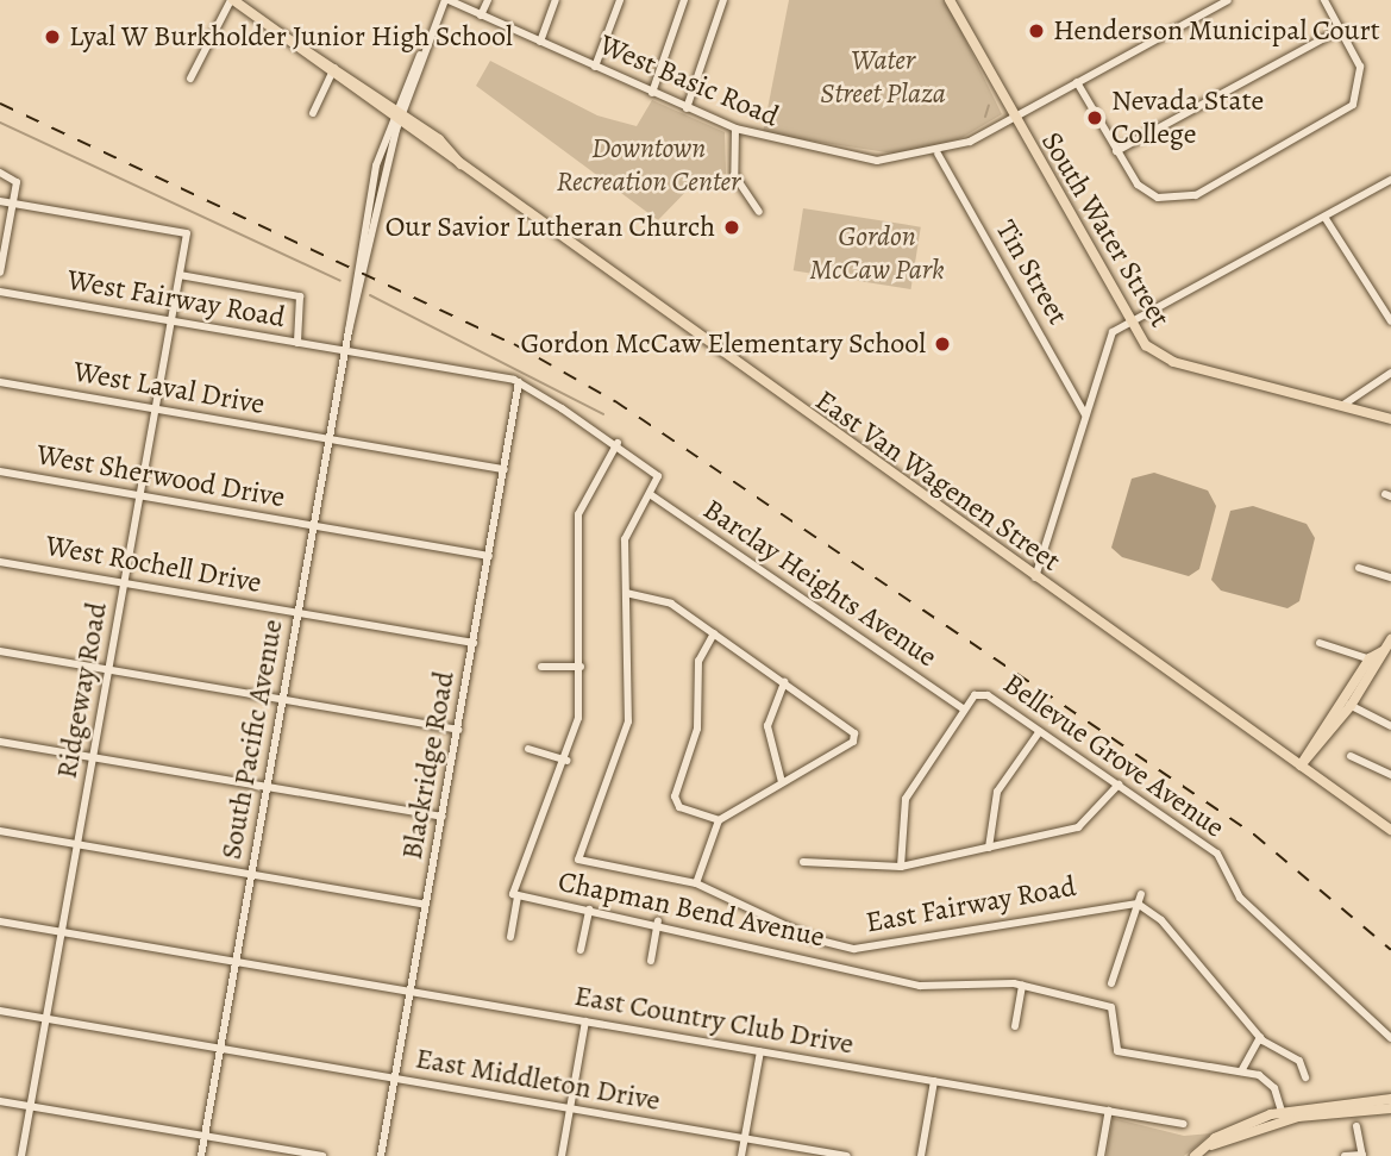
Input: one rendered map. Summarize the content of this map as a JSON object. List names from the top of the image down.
{
  "streets": {
    "main road": ["South Water Street", "East Van Wagenen Street"],
    "street": [
      "West Basic Road",
      "Tin Street",
      "West Fairway Road",
      "West Laval Drive",
      "West Sherwood Drive",
      "West Rochell Drive",
      "Barclay Heights Avenue",
      "Ridgeway Road",
      "South Pacific Avenue",
      "Bellevue Grove Avenue",
      "Blackridge Road",
      "East Fairway Road",
      "Chapman Bend Avenue",
      "East Country Club Drive",
      "East Middleton Drive"
    ]
  },
  "crossings": [
    ["West Basic Road", "South Water Street"],
    ["West Basic Road", "Tin Street"],
    ["West Basic Road", "South Pacific Avenue"],
    ["West Fairway Road", "Ridgeway Road"],
    ["West Fairway Road", "South Pacific Avenue"],
    ["West Laval Drive", "Ridgeway Road"],
    ["West Laval Drive", "South Pacific Avenue"],
    ["West Laval Drive", "Blackridge Road"],
    ["West Sherwood Drive", "Ridgeway Road"],
    ["West Sherwood Drive", "South Pacific Avenue"],
    ["West Sherwood Drive", "Blackridge Road"],
    ["East Van Wagenen Street", "South Pacific Avenue"],
    ["West Rochell Drive", "Ridgeway Road"],
    ["West Rochell Drive", "South Pacific Avenue"],
    ["West Rochell Drive", "Blackridge Road"],
    ["Barclay Heights Avenue", "Bellevue Grove Avenue"],
    ["Barclay Heights Avenue", "East Fairway Road"],
    ["Ridgeway Road", "East Country Club Drive"],
    ["Ridgeway Road", "East Middleton Drive"],
    ["South Pacific Avenue", "East Country Club Drive"],
    ["South Pacific Avenue", "East Middleton Drive"],
    ["Blackridge Road", "East Country Club Drive"],
    ["Blackridge Road", "East Middleton Drive"]
  ],
  "parks": ["Water Street Plaza", "Downtown Recreation Center", "Gordon McCaw Park"],
  "places": [
    "Henderson Municipal Court",
    "Lyal W Burkholder Junior High School",
    "Nevada State College",
    "Our Savior Lutheran Church",
    "Gordon McCaw Elementary School"
  ]
}
